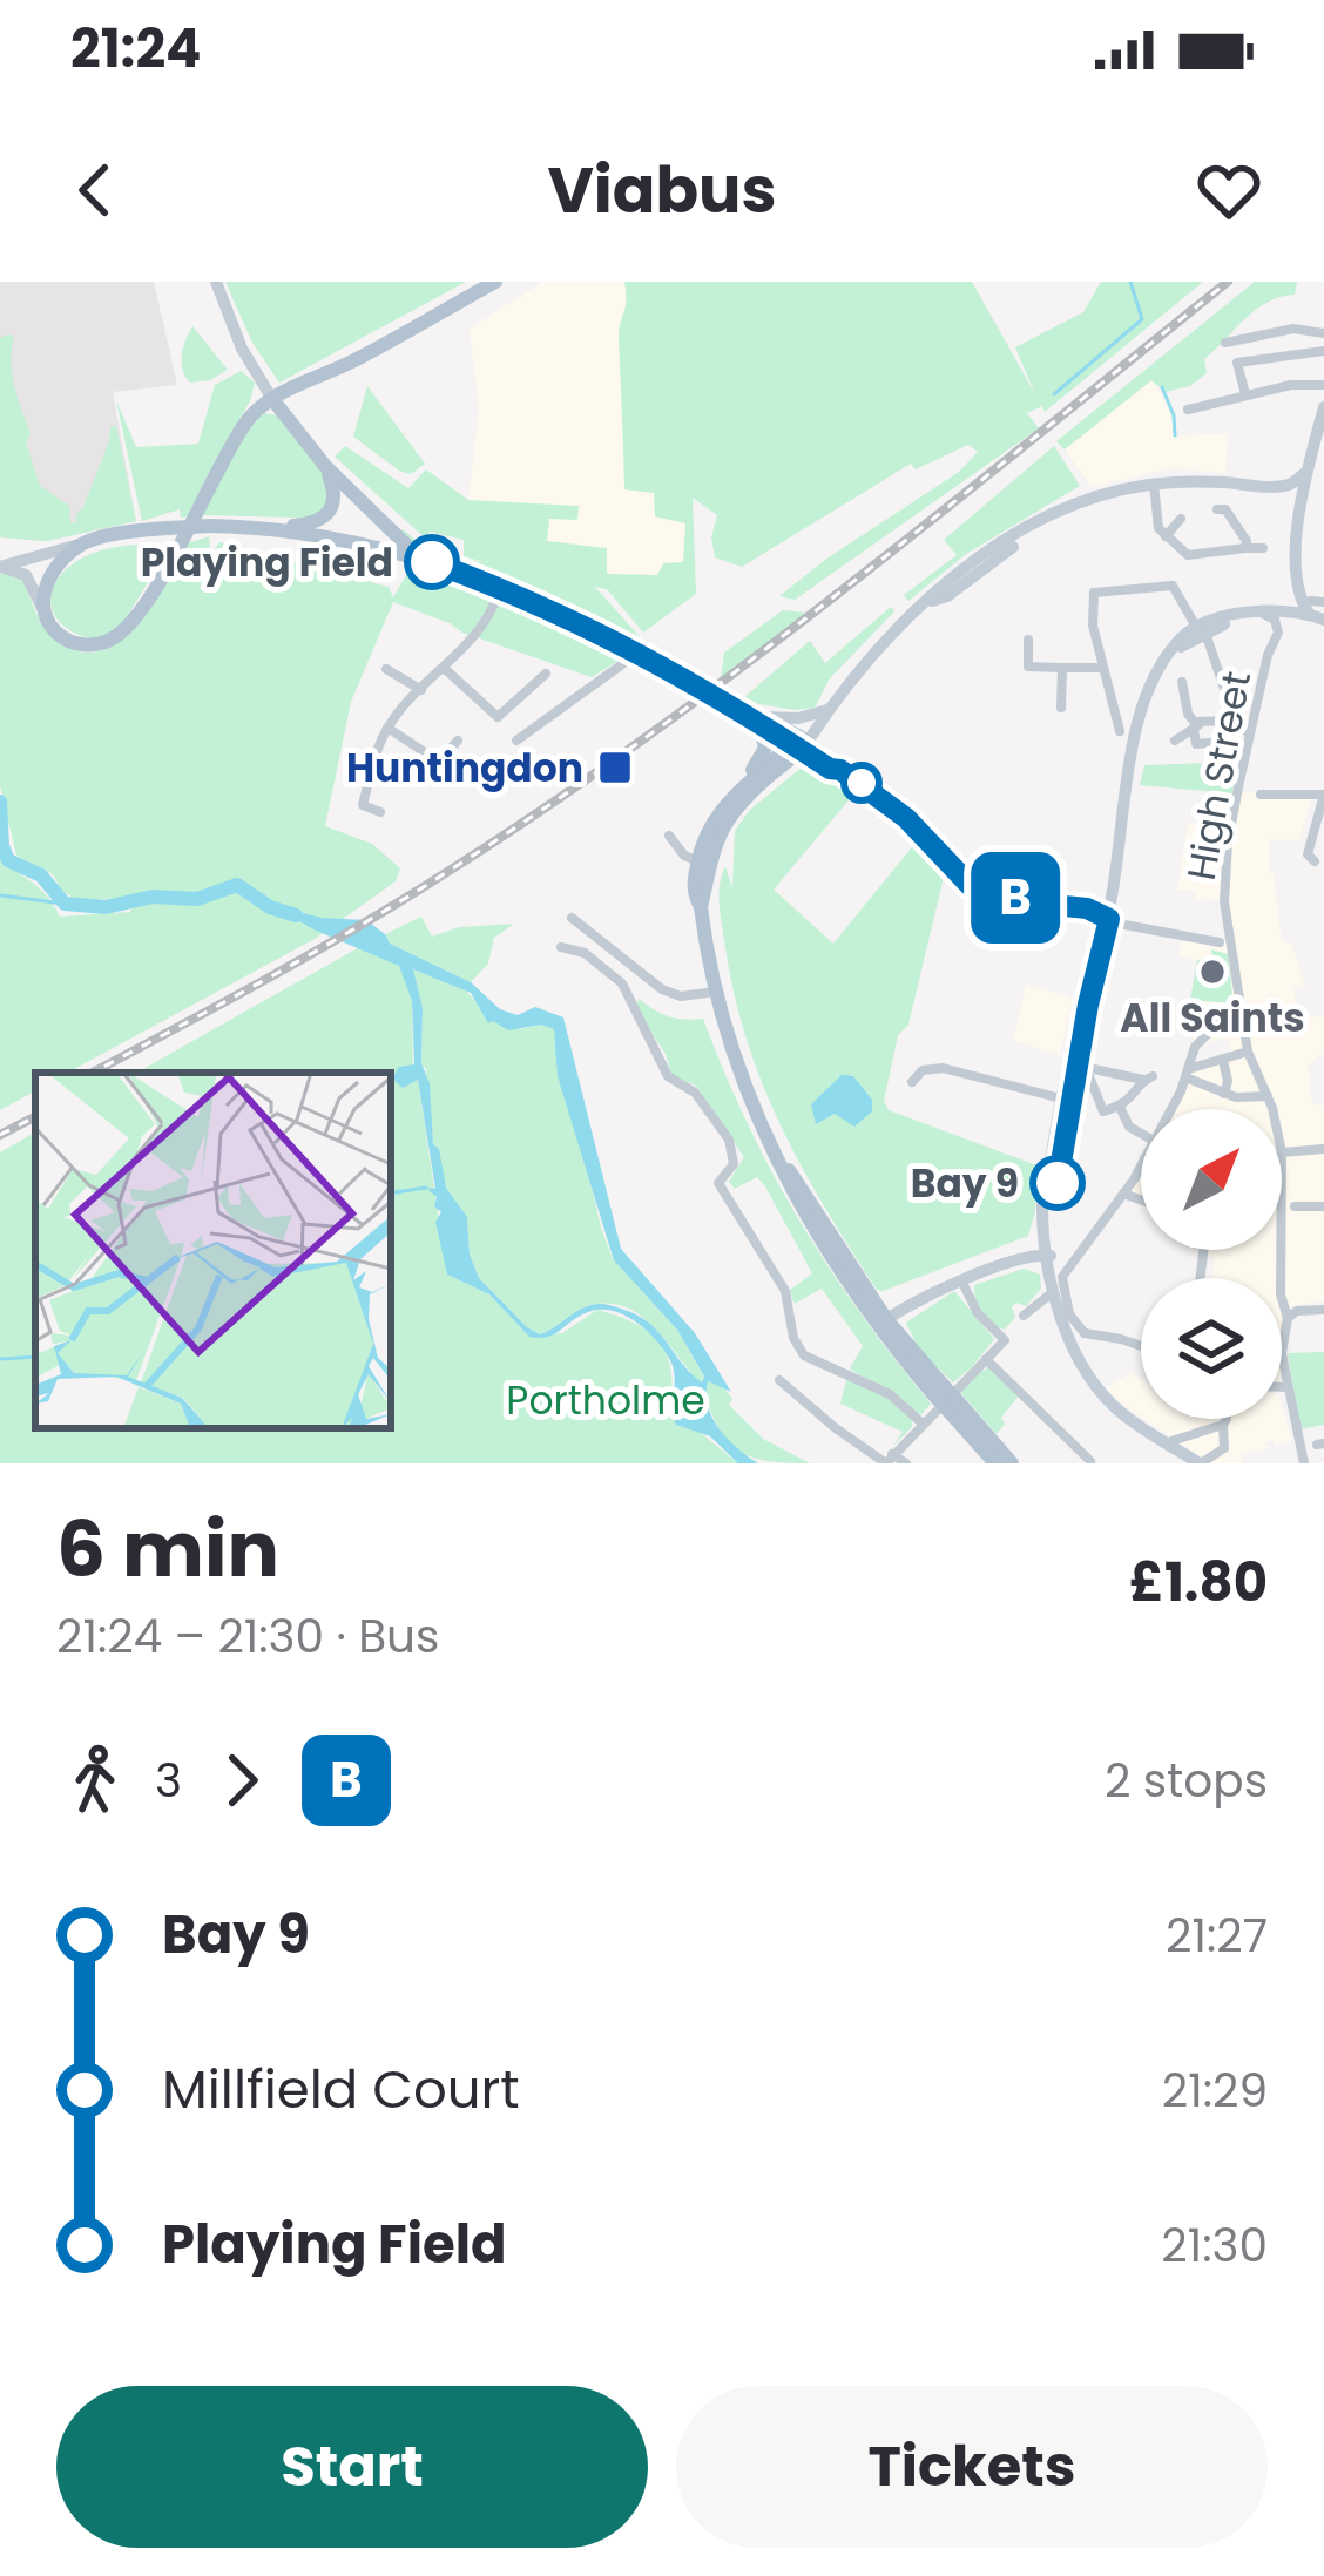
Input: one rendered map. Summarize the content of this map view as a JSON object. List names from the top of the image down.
{
  "streets": {
    "street": ["High Street"]
  },
  "parks": ["Portholme"],
  "places": {
    "other": ["Playing Field", "All Saints", "Bay 9"],
    "transit": ["Huntingdon"]
  },
  "lines": ["bus line B"],
  "north": "top right",
  "page": {
    "status": "21:24",
    "header": "Viabus",
    "on_map": "B",
    "heading": ["6 min", "21:24 – 21:30 · Bus", "£1.80"],
    "legs": ["3", "B", "2 stops"],
    "list": [
      {
        "name": "Bay 9",
        "value": "21:27"
      },
      {
        "name": "Millfield Court",
        "value": "21:29"
      },
      {
        "name": "Playing Field",
        "value": "21:30"
      }
    ],
    "buttons": ["Start", "Tickets"]
  }
}
